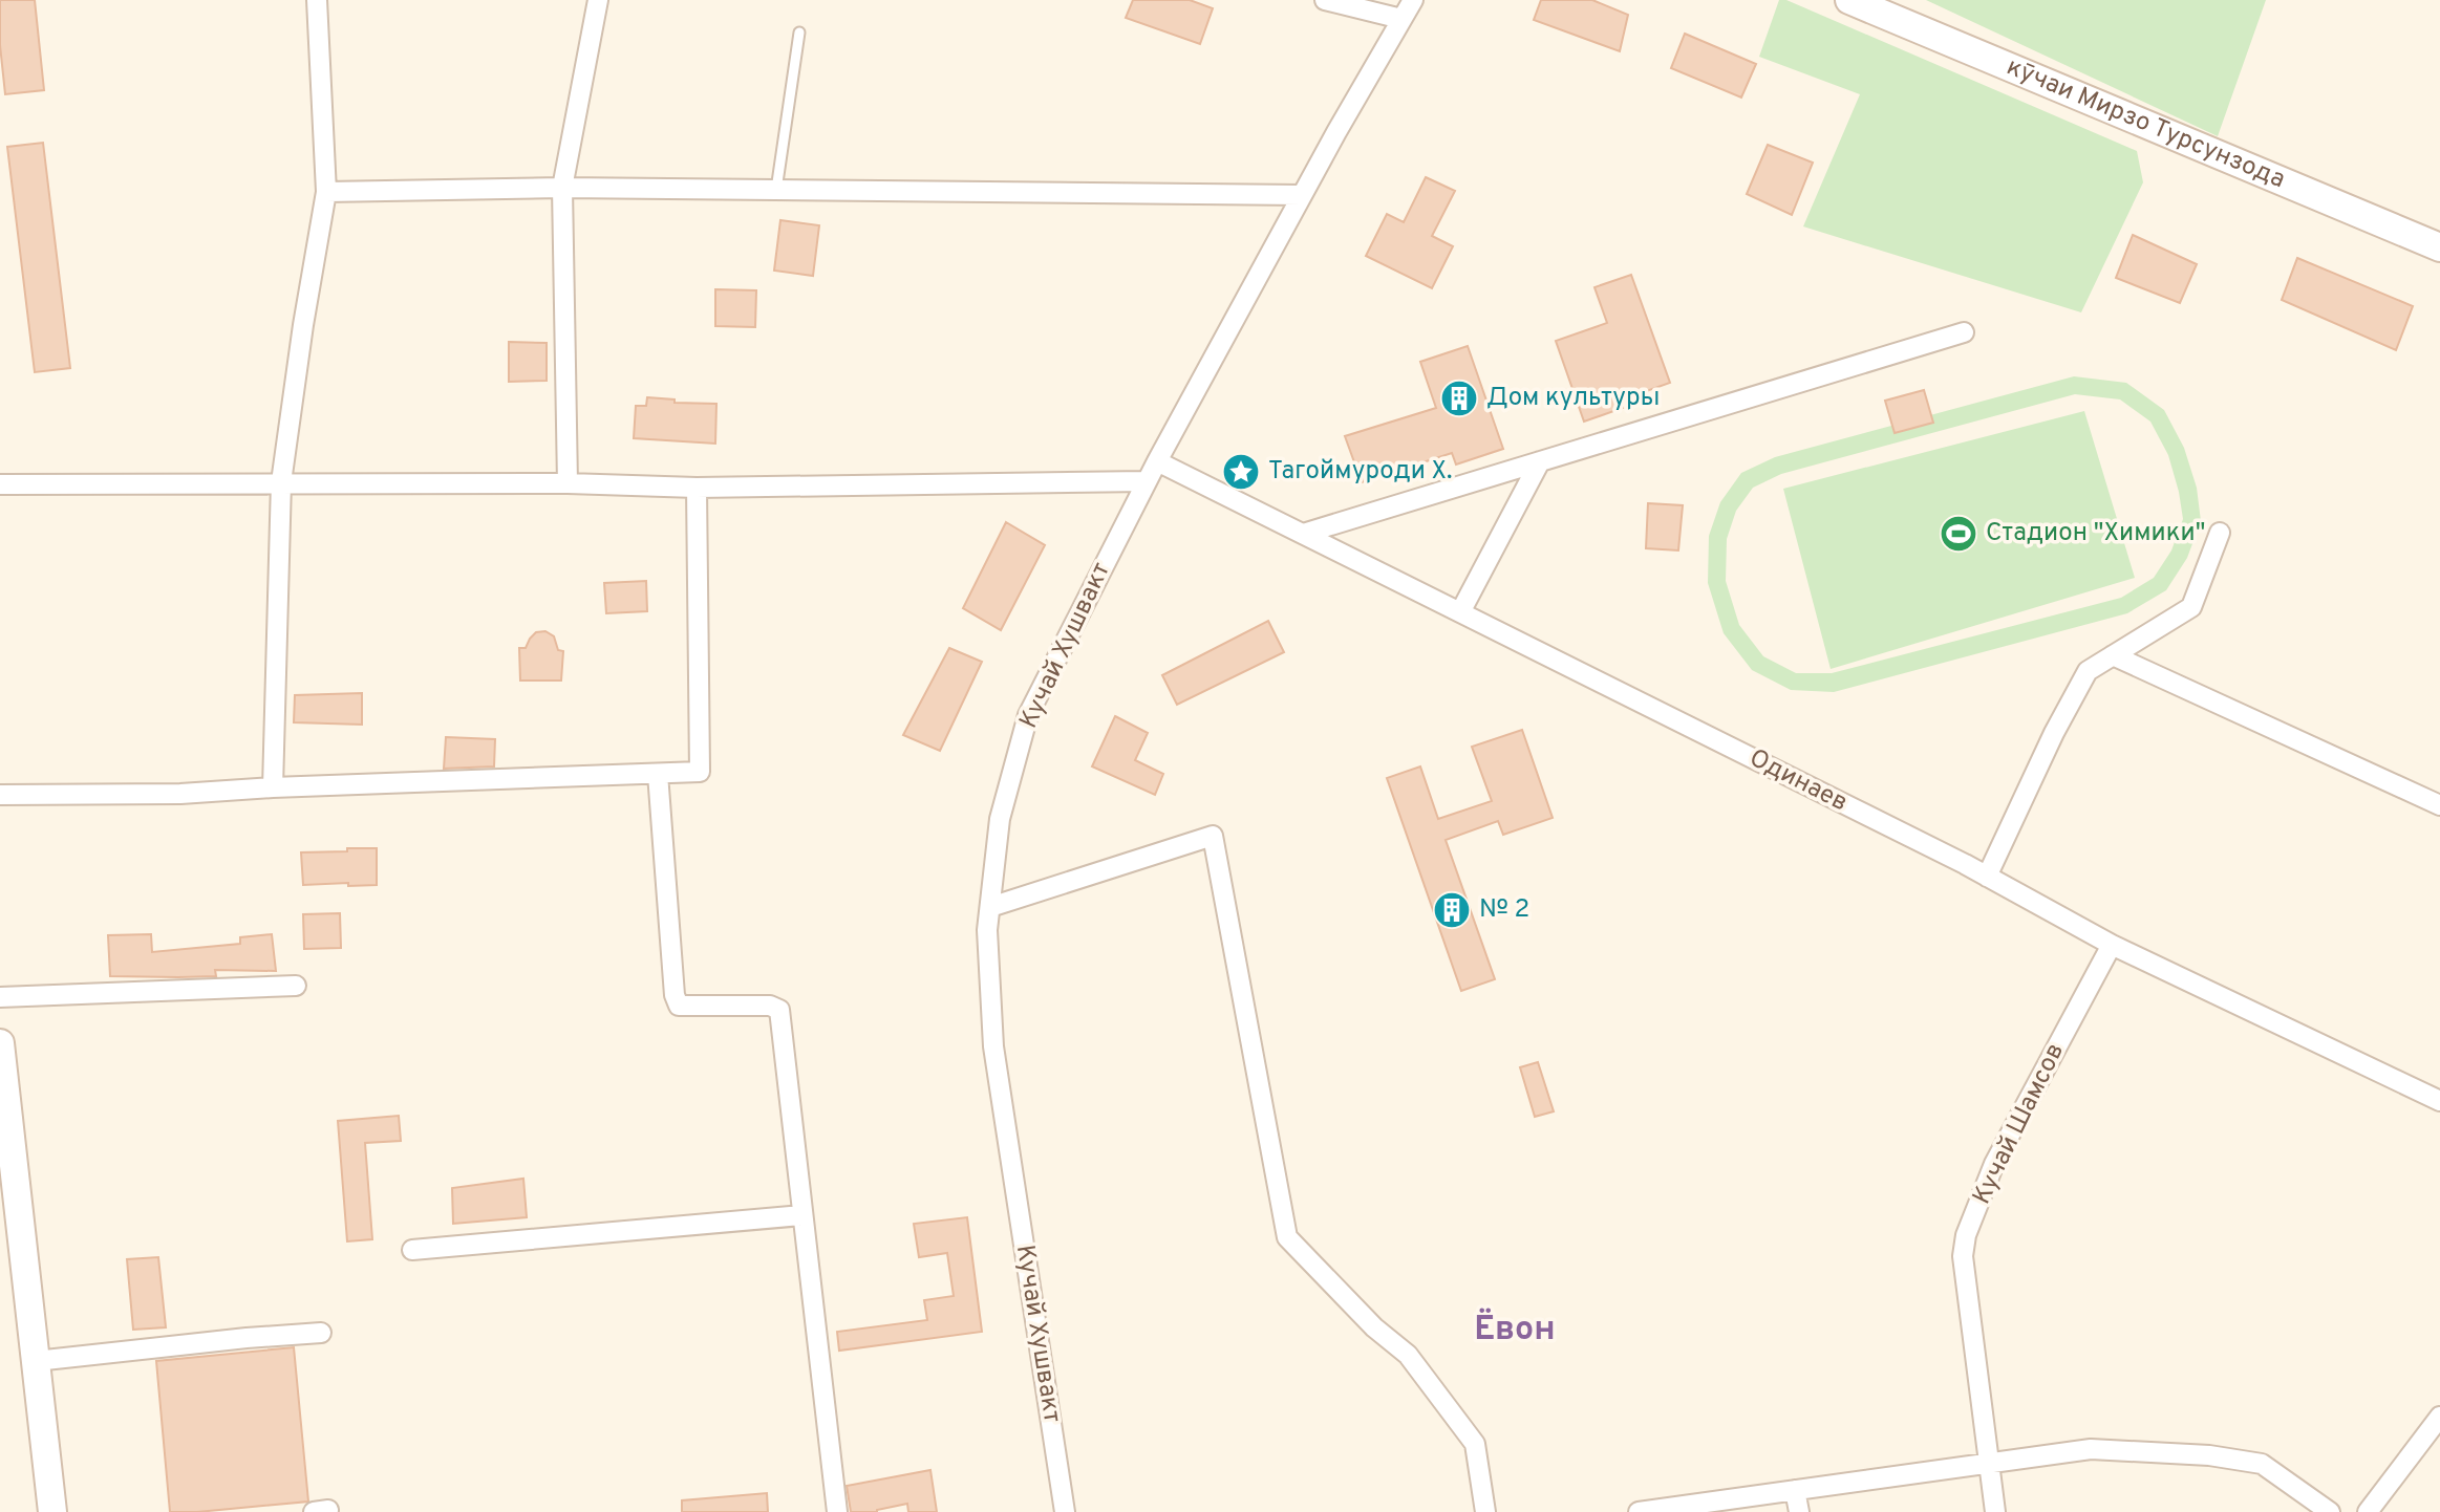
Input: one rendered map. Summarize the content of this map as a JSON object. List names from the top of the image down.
{
  "streets": {
    "street": [
      "кӯчаи Мирзо Турсунзода",
      "Кучай Хушвакт",
      "Одинаев",
      "Кучай Шамсов"
    ]
  },
  "crossings": [
    ["Кучай Хушвакт", "Одинаев"],
    ["Одинаев", "Кучай Шамсов"]
  ],
  "districts": ["Ёвон"],
  "places": {
    "building": ["Дом культуры", "№ 2"],
    "place": ["Тагоймуроди Х."],
    "sports": ["Стадион \"Химики\""]
  }
}
